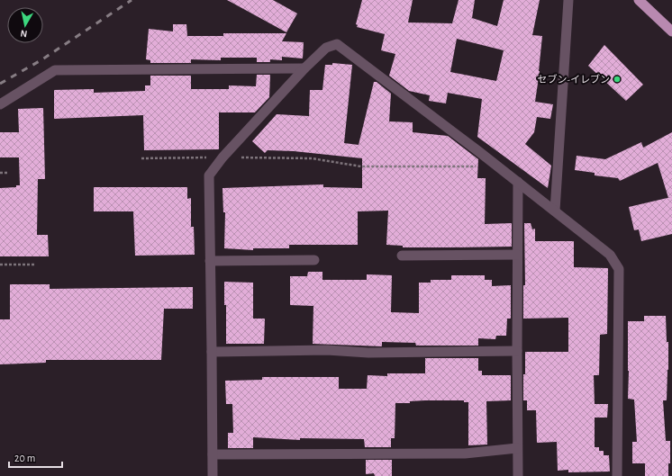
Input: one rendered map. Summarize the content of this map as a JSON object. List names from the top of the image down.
{
  "places": ["セブン-イレブン"],
  "scale_bar": "20 m",
  "north": "bottom"
}
